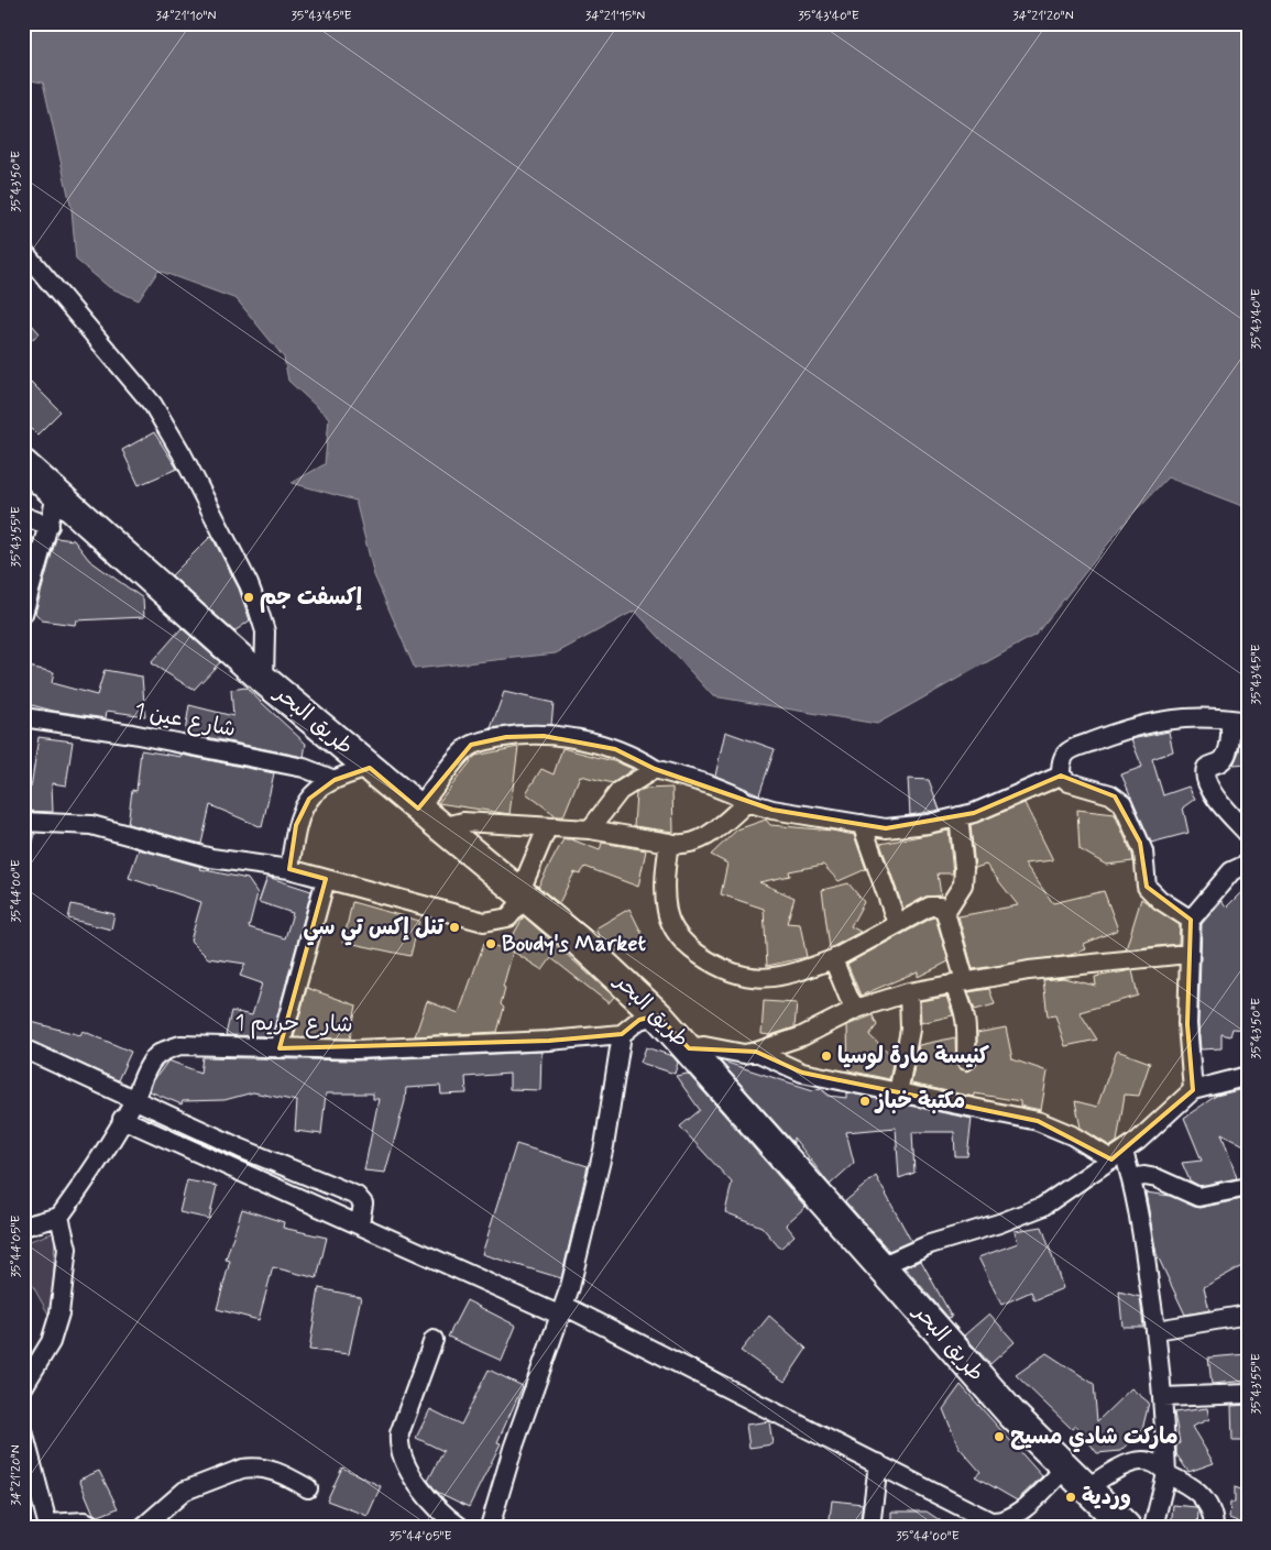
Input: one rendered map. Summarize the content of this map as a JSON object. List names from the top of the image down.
{
  "streets": {
    "main road": ["طريق البحر"],
    "street": ["شارع عين 1", "شارع حريم 1"]
  },
  "places": [
    "إكسفت جم",
    "تنل إكس تي سي",
    "Boudy's Market",
    "كنيسة مارة لوسيا",
    "مكتبة خباز",
    "ماركت شادي مسيح",
    "وردية"
  ],
  "coordinates": [
    "34°21'10\"N",
    "35°43'45\"E",
    "34°21'15\"N",
    "35°43'40\"E",
    "34°21'20\"N",
    "35°43'50\"E",
    "35°43'55\"E",
    "35°44'00\"E",
    "35°44'05\"E"
  ]
}
